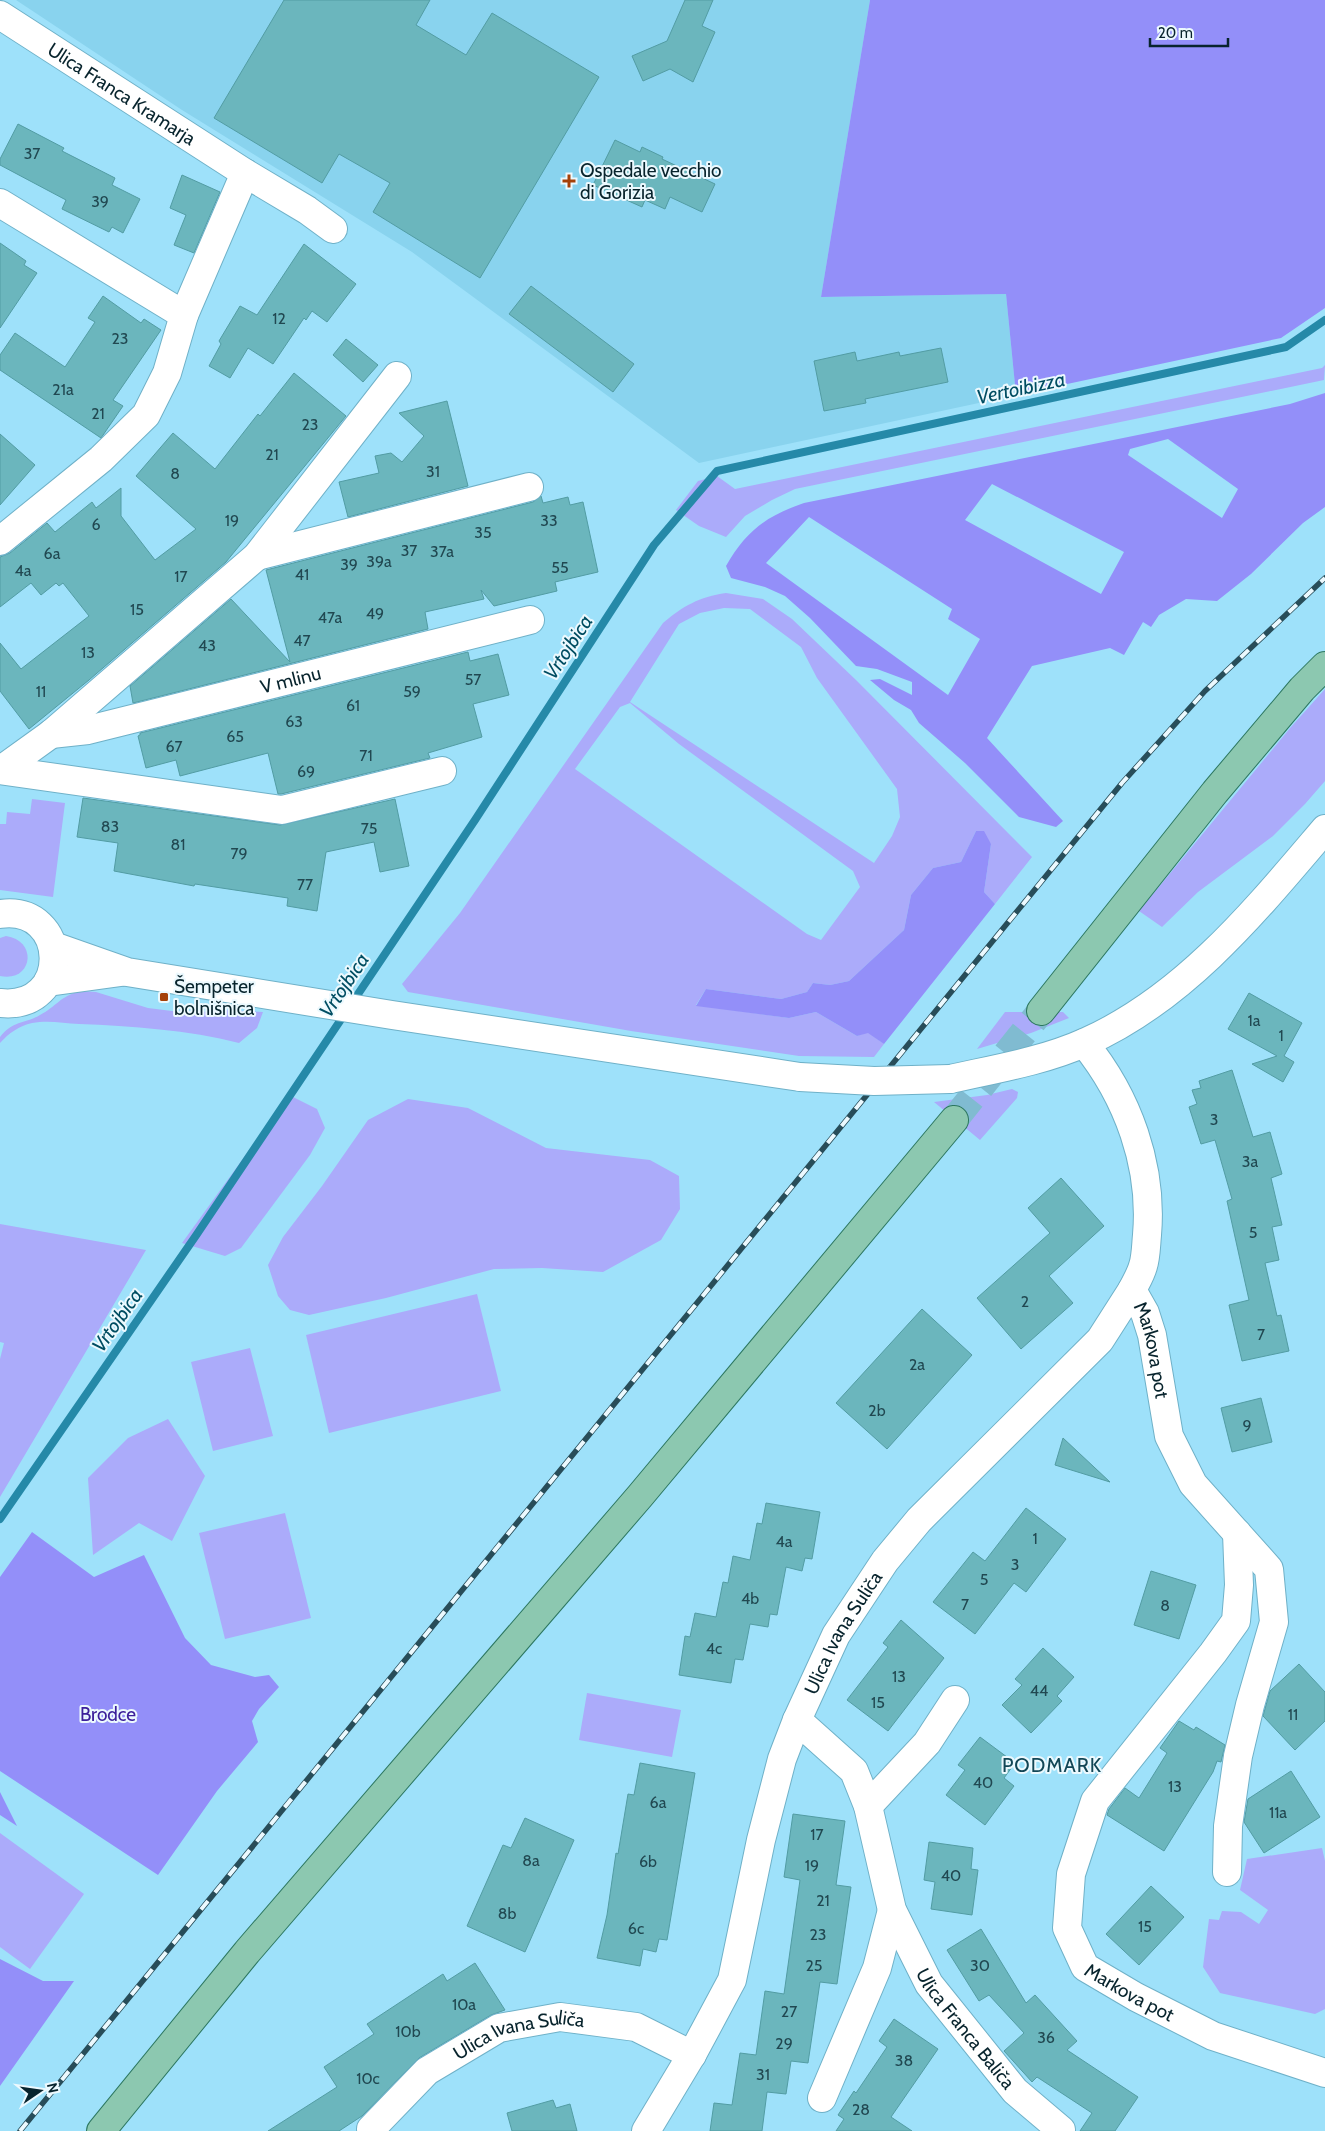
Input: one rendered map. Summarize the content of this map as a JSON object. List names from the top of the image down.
{
  "streets": {
    "street": [
      "Ulica Franca Kramarja",
      "V mlinu",
      "Markova pot",
      "Ulica Ivana Suliča",
      "Ulica Franca Baliča"
    ]
  },
  "crossings": [
    ["Markova pot", "Ulica Ivana Suliča"],
    ["Ulica Ivana Suliča", "Ulica Franca Baliča"]
  ],
  "districts": ["PODMARK"],
  "water": ["Vertoibizza", "Vrtojbica"],
  "parks": ["Brodce"],
  "places": {
    "health": ["Ospedale vecchio di Gorizia"],
    "transit": ["Šempeter bolnišnica"]
  },
  "house_numbers": [
    "37",
    "39",
    "12",
    "23",
    "21a",
    "21",
    "23",
    "21",
    "31",
    "8",
    "19",
    "33",
    "6",
    "35",
    "37",
    "37a",
    "6a",
    "39a",
    "39",
    "55",
    "4a",
    "41",
    "17",
    "15",
    "49",
    "47a",
    "47",
    "43",
    "13",
    "57",
    "11",
    "59",
    "61",
    "63",
    "65",
    "67",
    "71",
    "69",
    "83",
    "75",
    "81",
    "79",
    "77",
    "1a",
    "1",
    "3",
    "3a",
    "5",
    "2",
    "7",
    "2a",
    "2b",
    "9",
    "1",
    "4a",
    "3",
    "5",
    "4b",
    "7",
    "8",
    "4c",
    "13",
    "44",
    "15",
    "11",
    "40",
    "13",
    "6a",
    "11a",
    "17",
    "8a",
    "6b",
    "19",
    "40",
    "21",
    "8b",
    "15",
    "6c",
    "23",
    "25",
    "30",
    "10a",
    "27",
    "10b",
    "36",
    "29",
    "38",
    "31",
    "10c",
    "28"
  ],
  "scale_bar": "20 m",
  "north": "right"
}
